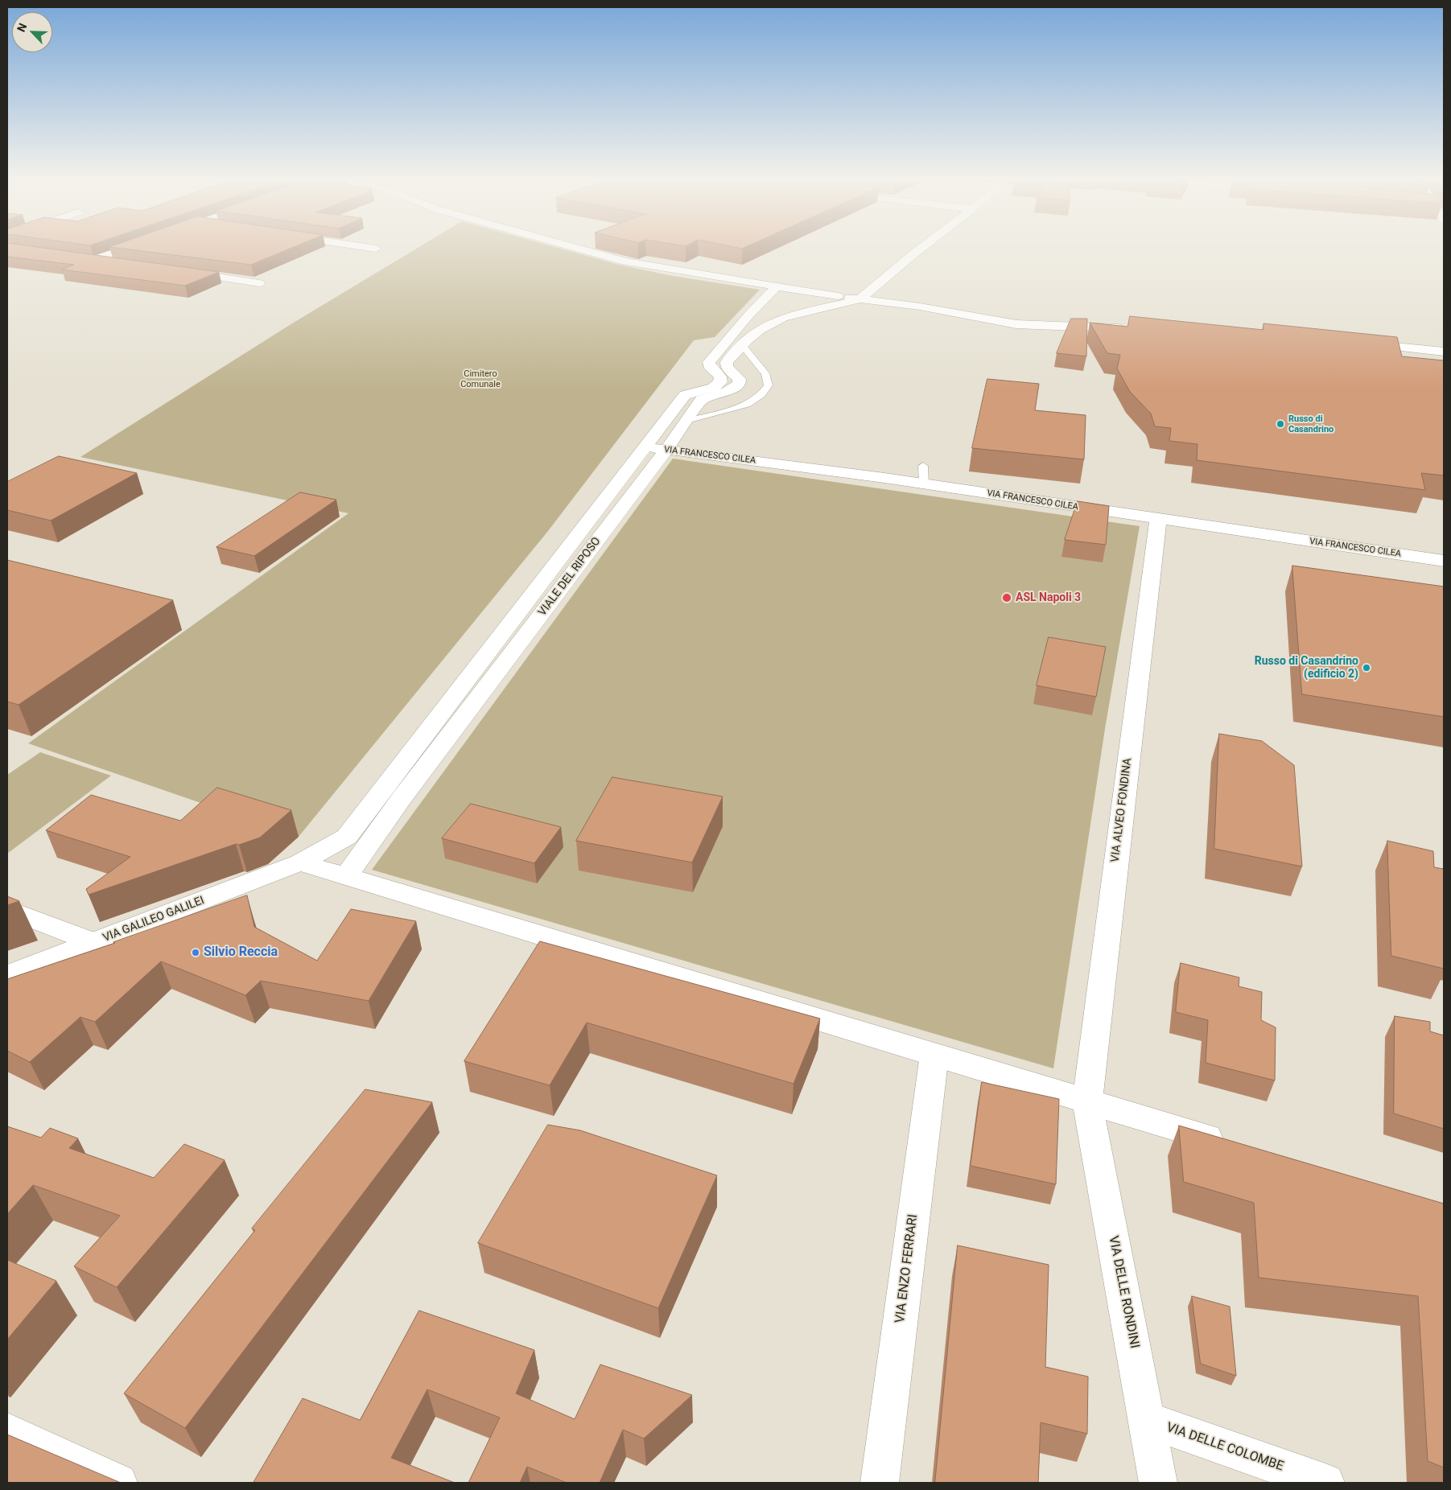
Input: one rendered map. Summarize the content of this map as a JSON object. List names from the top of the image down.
{
  "streets": {
    "street": [
      "VIA FRANCESCO CILEA",
      "VIALE DEL RIPOSO",
      "VIA ALVEO FONDINA",
      "VIA GALILEO GALILEI",
      "VIA ENZO FERRARI",
      "VIA DELLE RONDINI",
      "VIA DELLE COLOMBE"
    ]
  },
  "crossings": [
    ["VIA FRANCESCO CILEA", "VIALE DEL RIPOSO"],
    ["VIA FRANCESCO CILEA", "VIA ALVEO FONDINA"],
    ["VIALE DEL RIPOSO", "VIA GALILEO GALILEI"],
    ["VIA ALVEO FONDINA", "VIA DELLE RONDINI"],
    ["VIA DELLE RONDINI", "VIA DELLE COLOMBE"]
  ],
  "parks": ["Cimitero Comunale"],
  "places": [
    "Russo di Casandrino",
    "ASL Napoli 3",
    "Russo di Casandrino (edificio 2)",
    "Silvio Reccia"
  ],
  "north": "top left"
}
